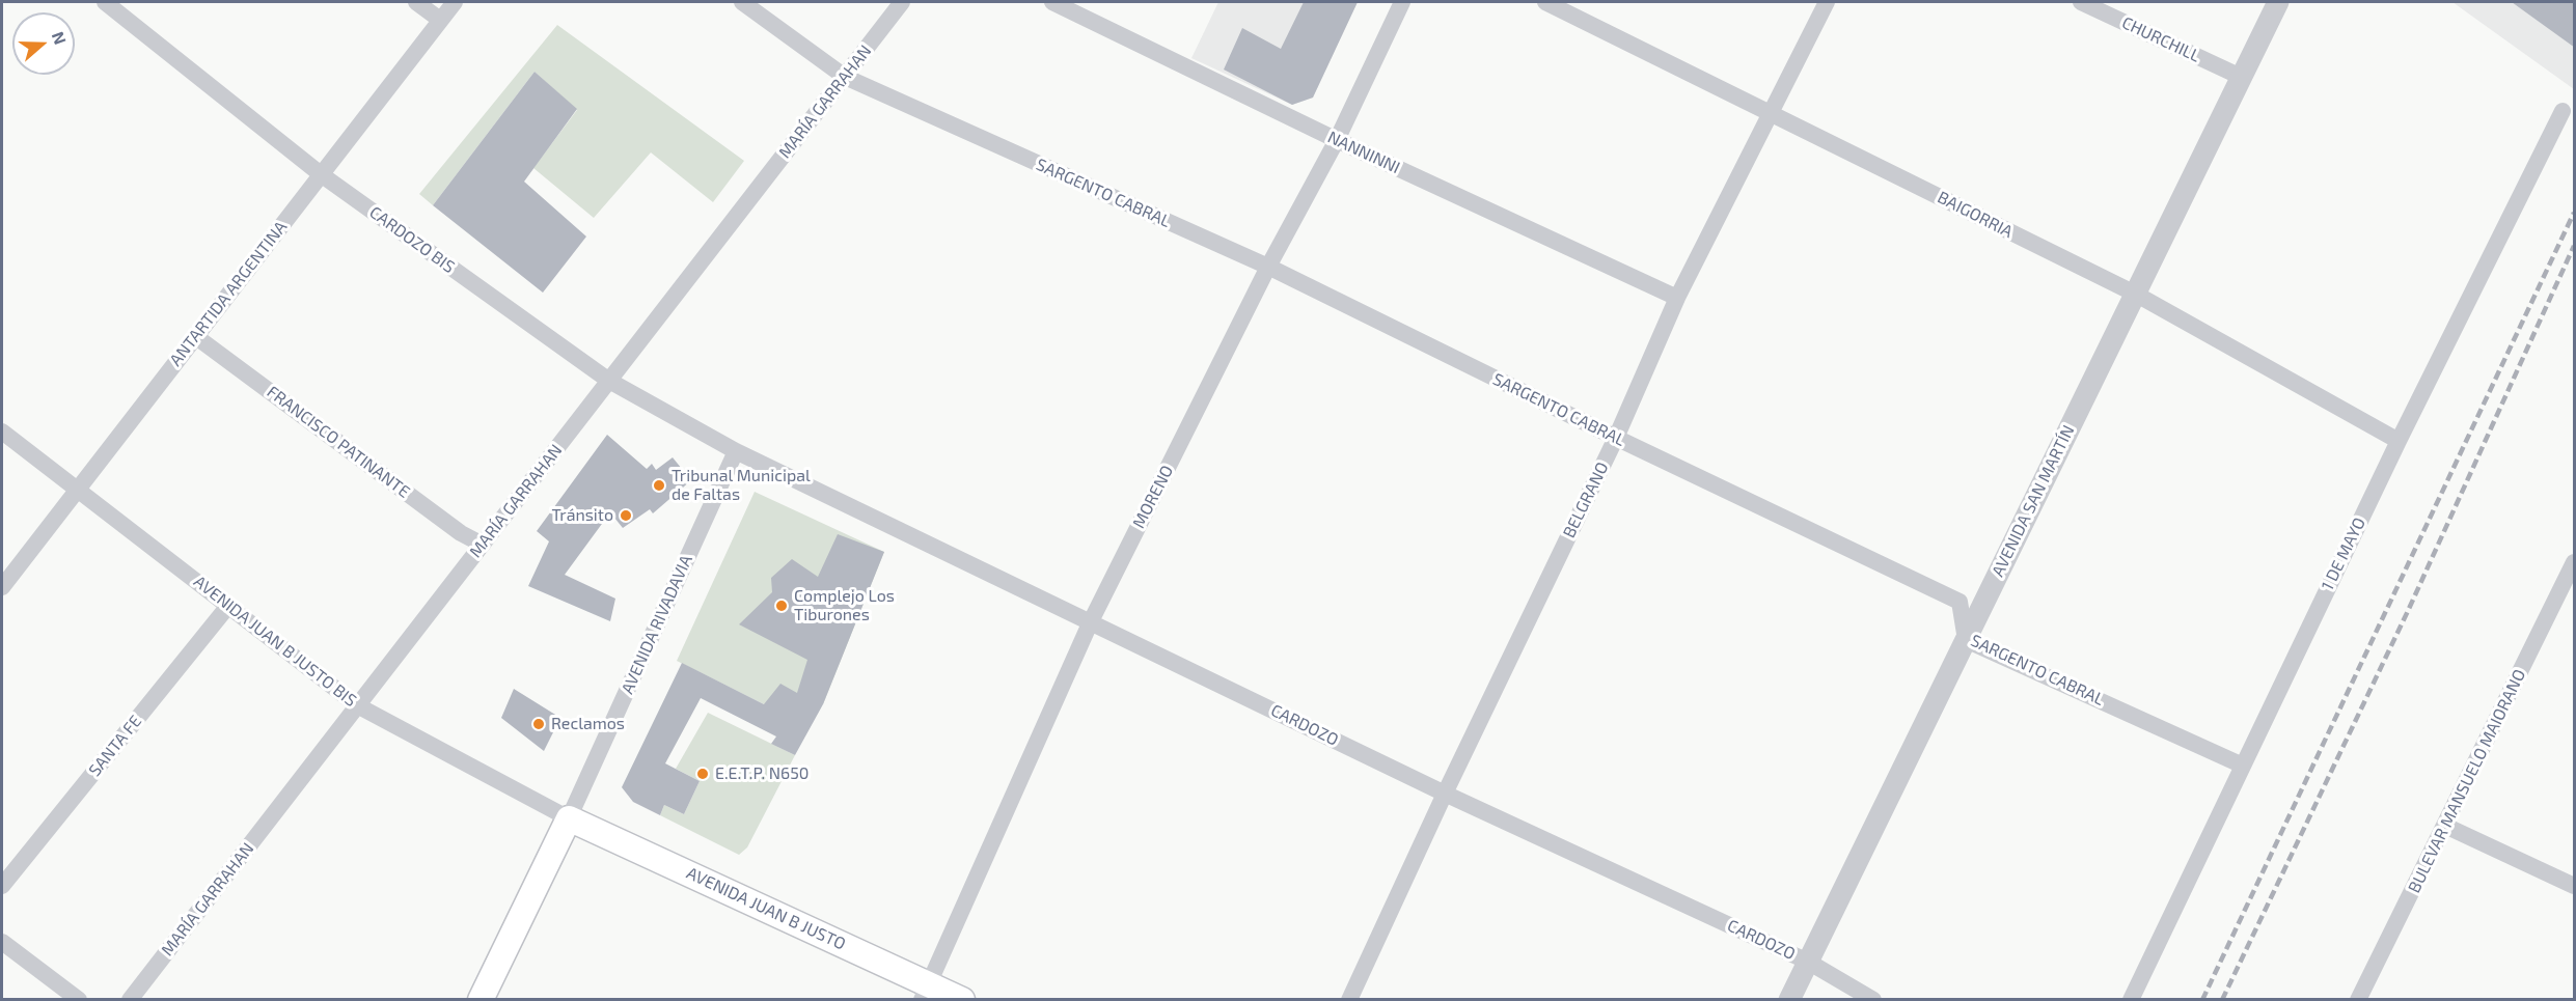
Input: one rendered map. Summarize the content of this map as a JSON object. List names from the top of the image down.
{
  "streets": {
    "main road": ["AVENIDA RIVADAVIA", "AVENIDA JUAN B JUSTO"],
    "street": [
      "CHURCHILL",
      "MARÍA GARRAHAN",
      "NANNINNI",
      "SARGENTO CABRAL",
      "BAIGORRIA",
      "CARDOZO BIS",
      "ANTARTIDA ARGENTINA",
      "FRANCISCO PATINANTE",
      "MORENO",
      "BELGRANO",
      "AVENIDA SAN MARTÍN",
      "1 DE MAYO",
      "AVENIDA JUAN B JUSTO BIS",
      "CARDOZO",
      "SANTA FE",
      "BULEVAR MANSUELO MAIORANO"
    ]
  },
  "crossings": [
    ["CHURCHILL", "AVENIDA SAN MARTÍN"],
    ["MARÍA GARRAHAN", "SARGENTO CABRAL"],
    ["MARÍA GARRAHAN", "CARDOZO BIS"],
    ["MARÍA GARRAHAN", "FRANCISCO PATINANTE"],
    ["MARÍA GARRAHAN", "AVENIDA JUAN B JUSTO BIS"],
    ["NANNINNI", "MORENO"],
    ["NANNINNI", "BELGRANO"],
    ["SARGENTO CABRAL", "MORENO"],
    ["SARGENTO CABRAL", "BELGRANO"],
    ["SARGENTO CABRAL", "AVENIDA SAN MARTÍN"],
    ["SARGENTO CABRAL", "1 DE MAYO"],
    ["BAIGORRIA", "BELGRANO"],
    ["BAIGORRIA", "AVENIDA SAN MARTÍN"],
    ["BAIGORRIA", "1 DE MAYO"],
    ["CARDOZO BIS", "ANTARTIDA ARGENTINA"],
    ["CARDOZO BIS", "AVENIDA RIVADAVIA"],
    ["CARDOZO BIS", "CARDOZO"],
    ["ANTARTIDA ARGENTINA", "FRANCISCO PATINANTE"],
    ["ANTARTIDA ARGENTINA", "AVENIDA JUAN B JUSTO BIS"],
    ["MORENO", "CARDOZO"],
    ["MORENO", "AVENIDA JUAN B JUSTO"],
    ["BELGRANO", "CARDOZO"],
    ["AVENIDA SAN MARTÍN", "CARDOZO"],
    ["AVENIDA RIVADAVIA", "AVENIDA JUAN B JUSTO BIS"],
    ["AVENIDA RIVADAVIA", "CARDOZO"],
    ["AVENIDA RIVADAVIA", "AVENIDA JUAN B JUSTO"],
    ["AVENIDA JUAN B JUSTO BIS", "SANTA FE"],
    ["AVENIDA JUAN B JUSTO BIS", "AVENIDA JUAN B JUSTO"]
  ],
  "places": [
    "Tribunal Municipal de Faltas",
    "Tránsito",
    "Complejo Los Tiburones",
    "Reclamos",
    "E.E.T.P. N650"
  ],
  "north": "right"
}
